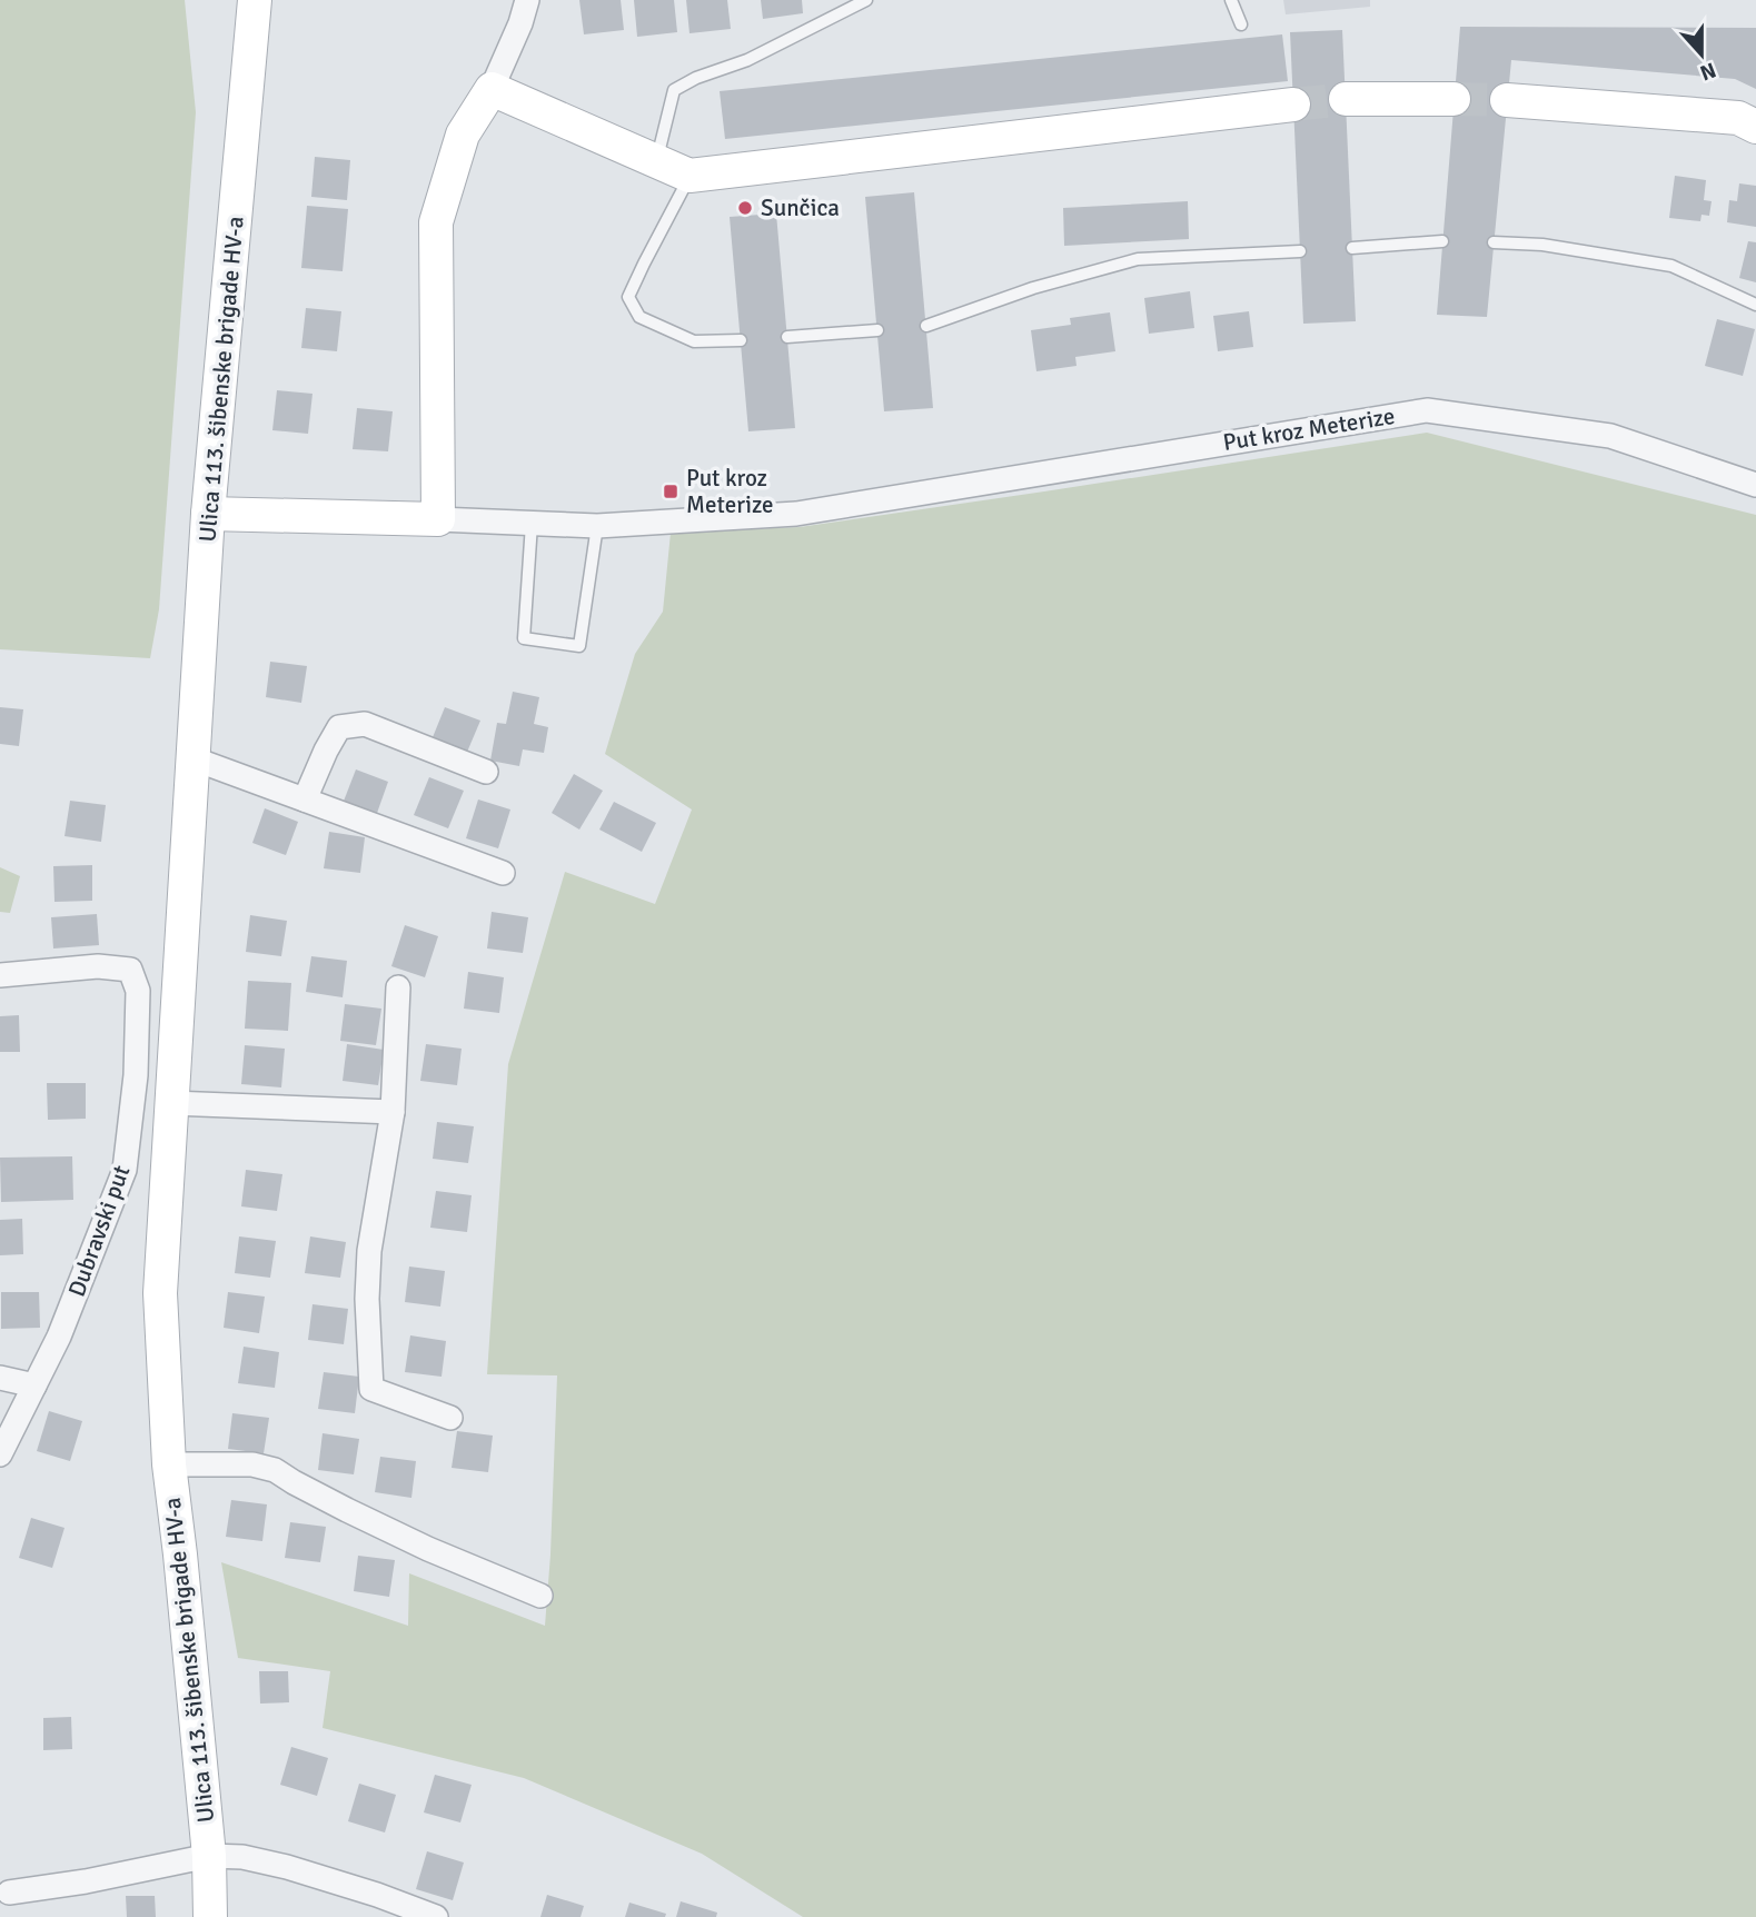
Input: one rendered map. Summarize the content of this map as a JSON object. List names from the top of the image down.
{
  "streets": {
    "main road": ["Ulica 113. šibenske brigade HV-a", "Put kroz Meterize"],
    "street": ["Dubravski put"]
  },
  "crossings": [
    ["Ulica 113. šibenske brigade HV-a", "Put kroz Meterize"]
  ],
  "places": {
    "other": ["Sunčica"],
    "transit": ["Put kroz Meterize"]
  },
  "north": "bottom"
}
